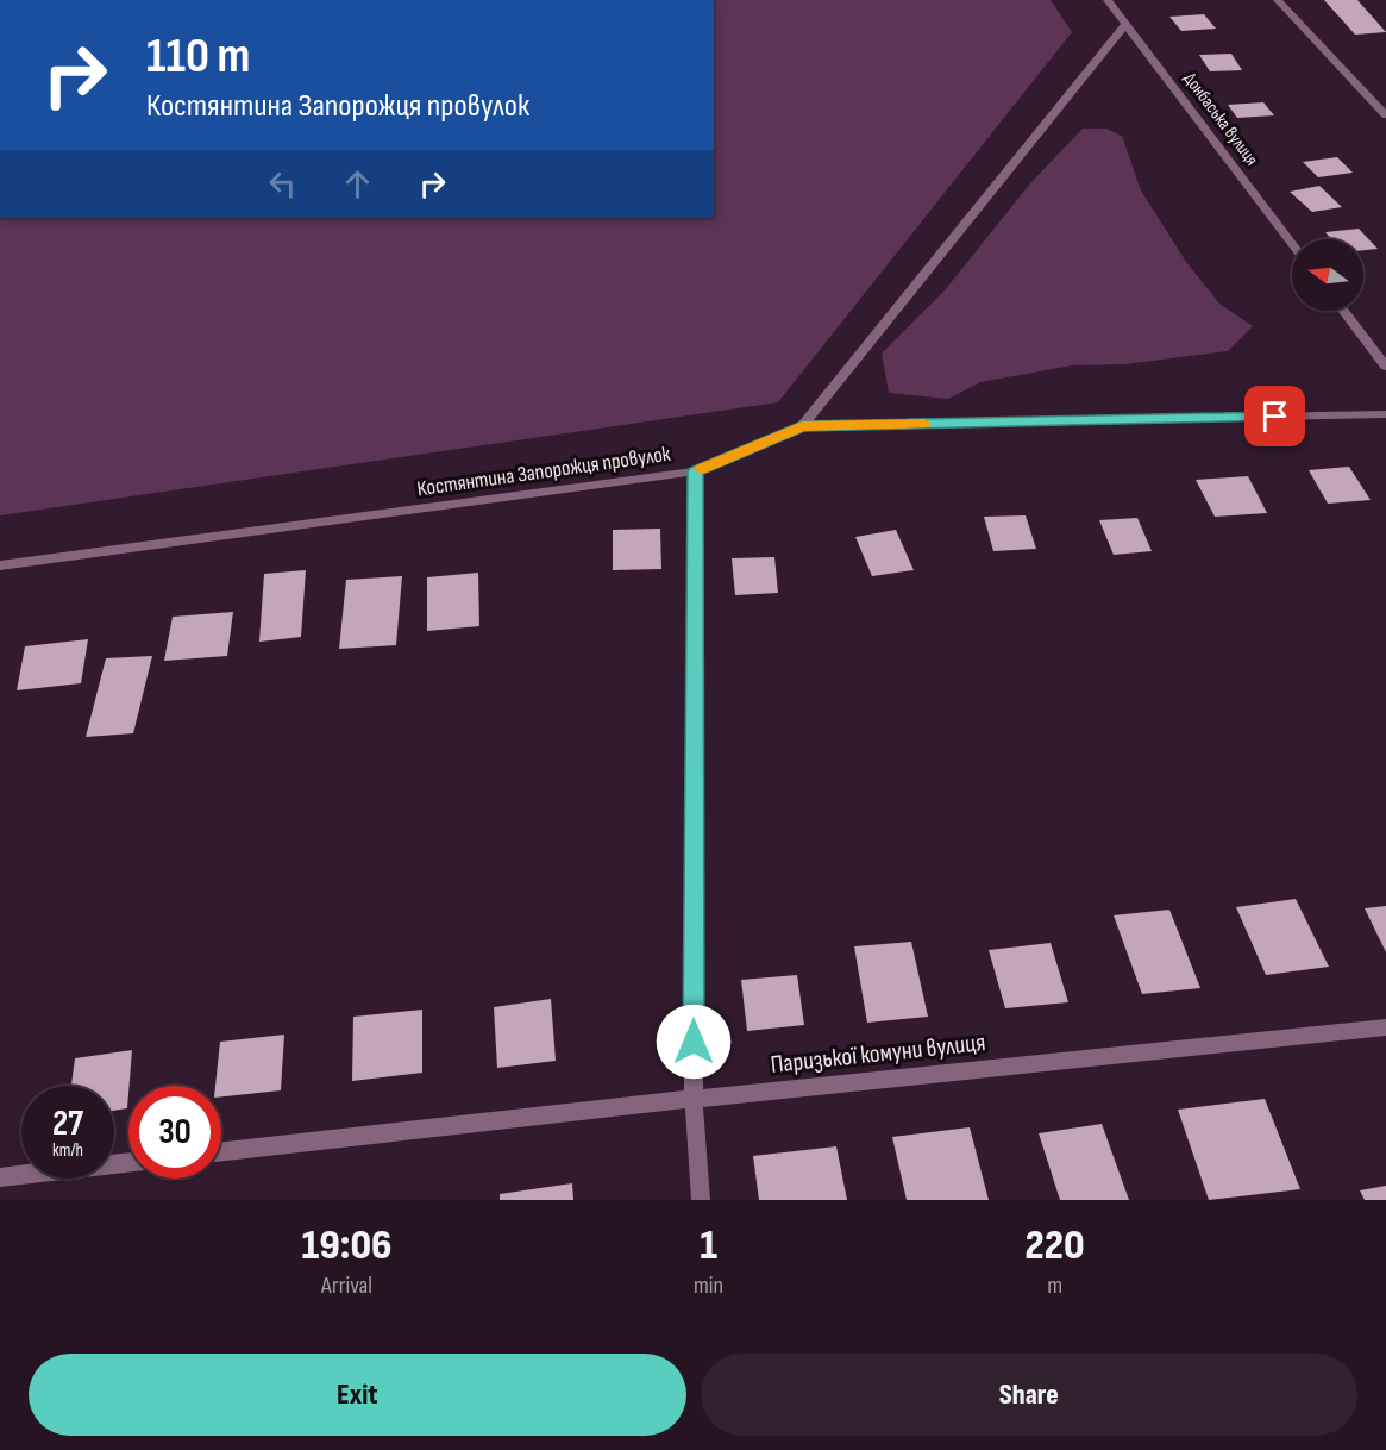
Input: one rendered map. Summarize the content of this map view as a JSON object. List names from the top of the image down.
{
  "streets": {
    "street": ["Донбаська вулиця", "Костянтина Запорожця провулок", "Паризької комуни вулиця"]
  },
  "north": "left",
  "page": {
    "turn": ["110 m", "Костянтина Запорожця провулок"],
    "speed": "27 km/h",
    "limit": "30",
    "eta": [
      "19:06",
      "Arrival",
      "1",
      "min",
      "220",
      "m"
    ],
    "buttons": ["Exit", "Share"]
  }
}
